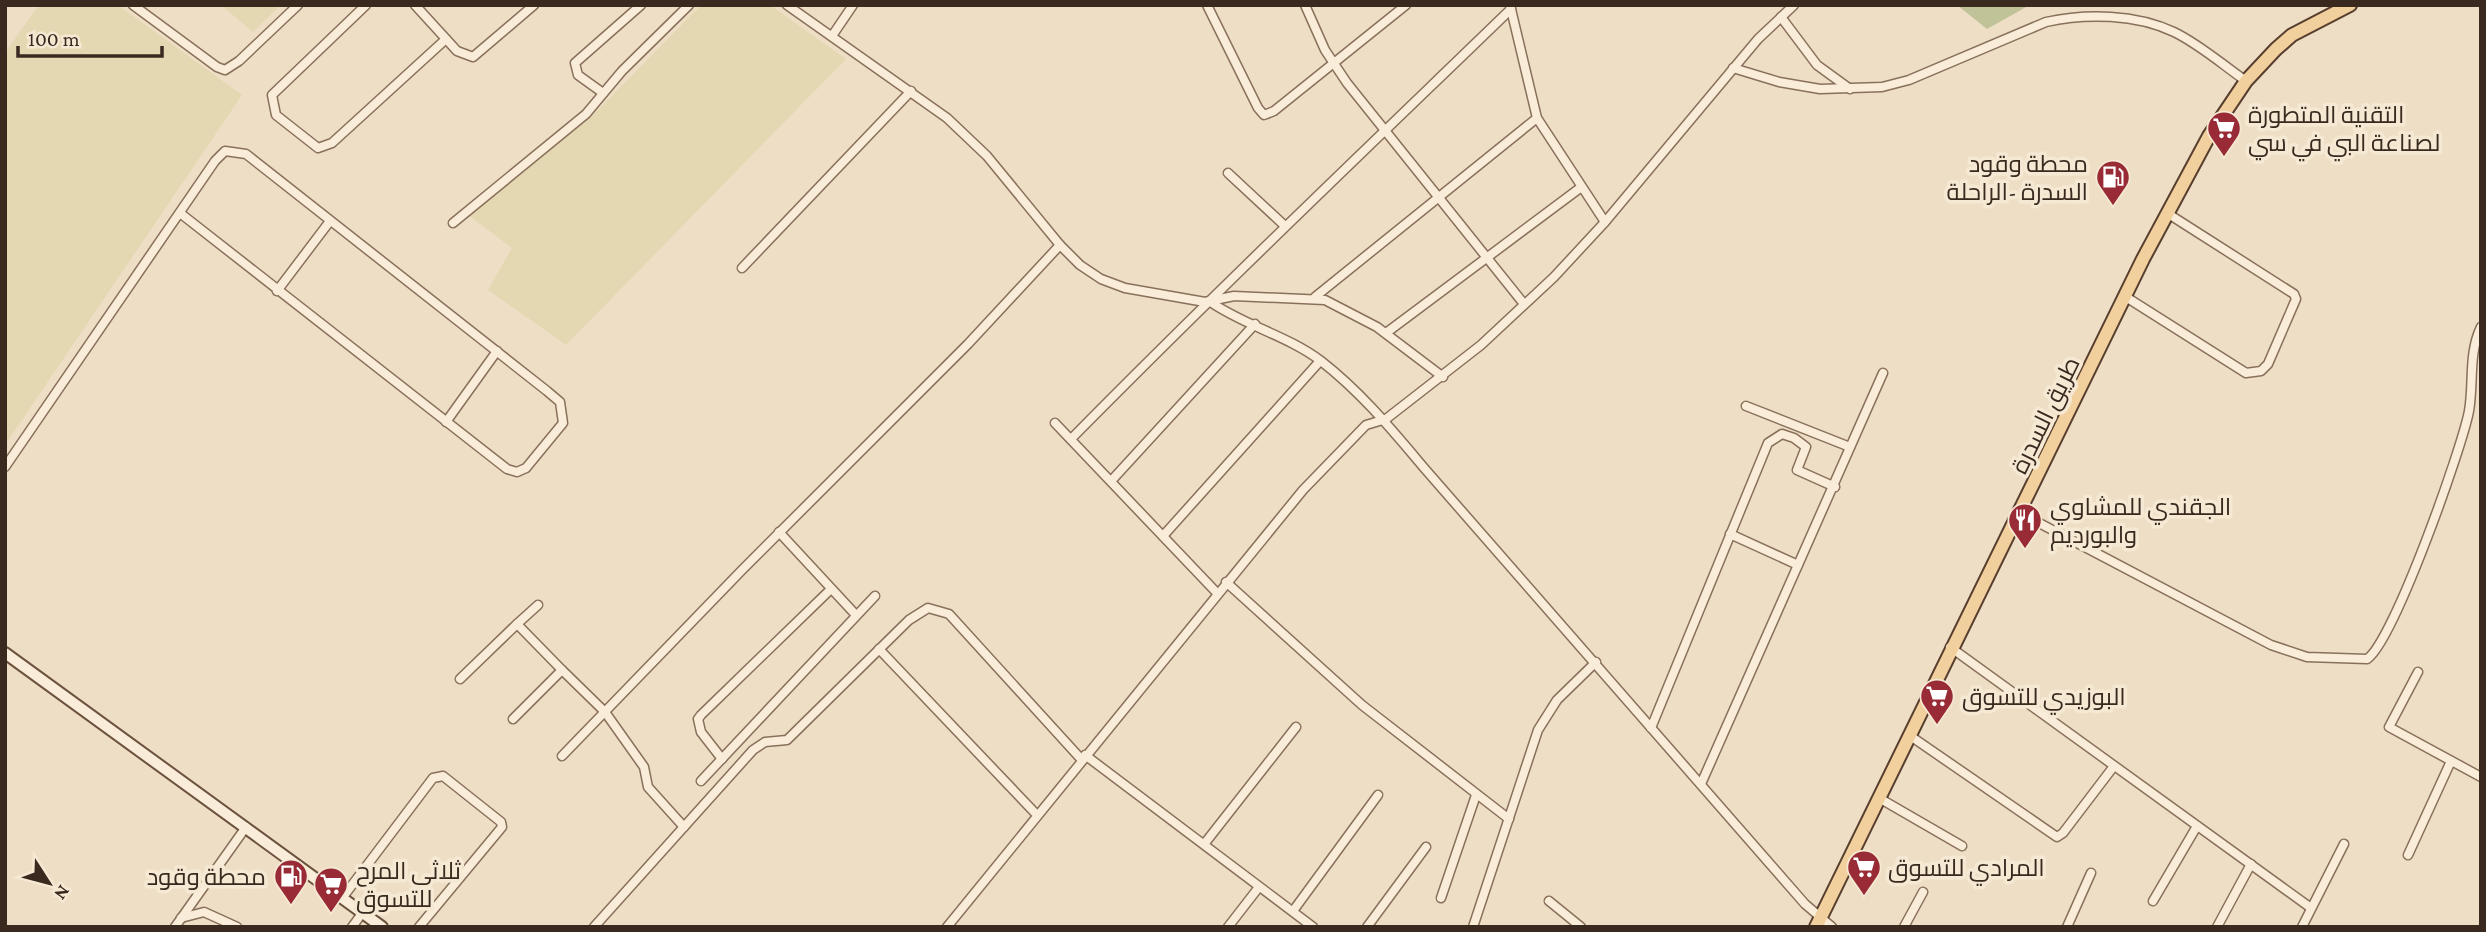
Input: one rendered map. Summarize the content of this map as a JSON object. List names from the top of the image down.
{
  "streets": {
    "main road": ["طريق السدرة"]
  },
  "places": {
    "supermarket": [
      "التقنية المتطورة لصناعة البي في سي",
      "البوزيدي للتسوق",
      "المرادي للتسوق",
      "ثلاثي المرح للتسوق"
    ],
    "fuel station": ["محطة وقود السدرة -الراحلة", "محطة وقود"],
    "restaurant": ["الجقندي للمشاوي والبورديم"]
  },
  "scale_bar": "100 m",
  "north": "bottom right"
}
